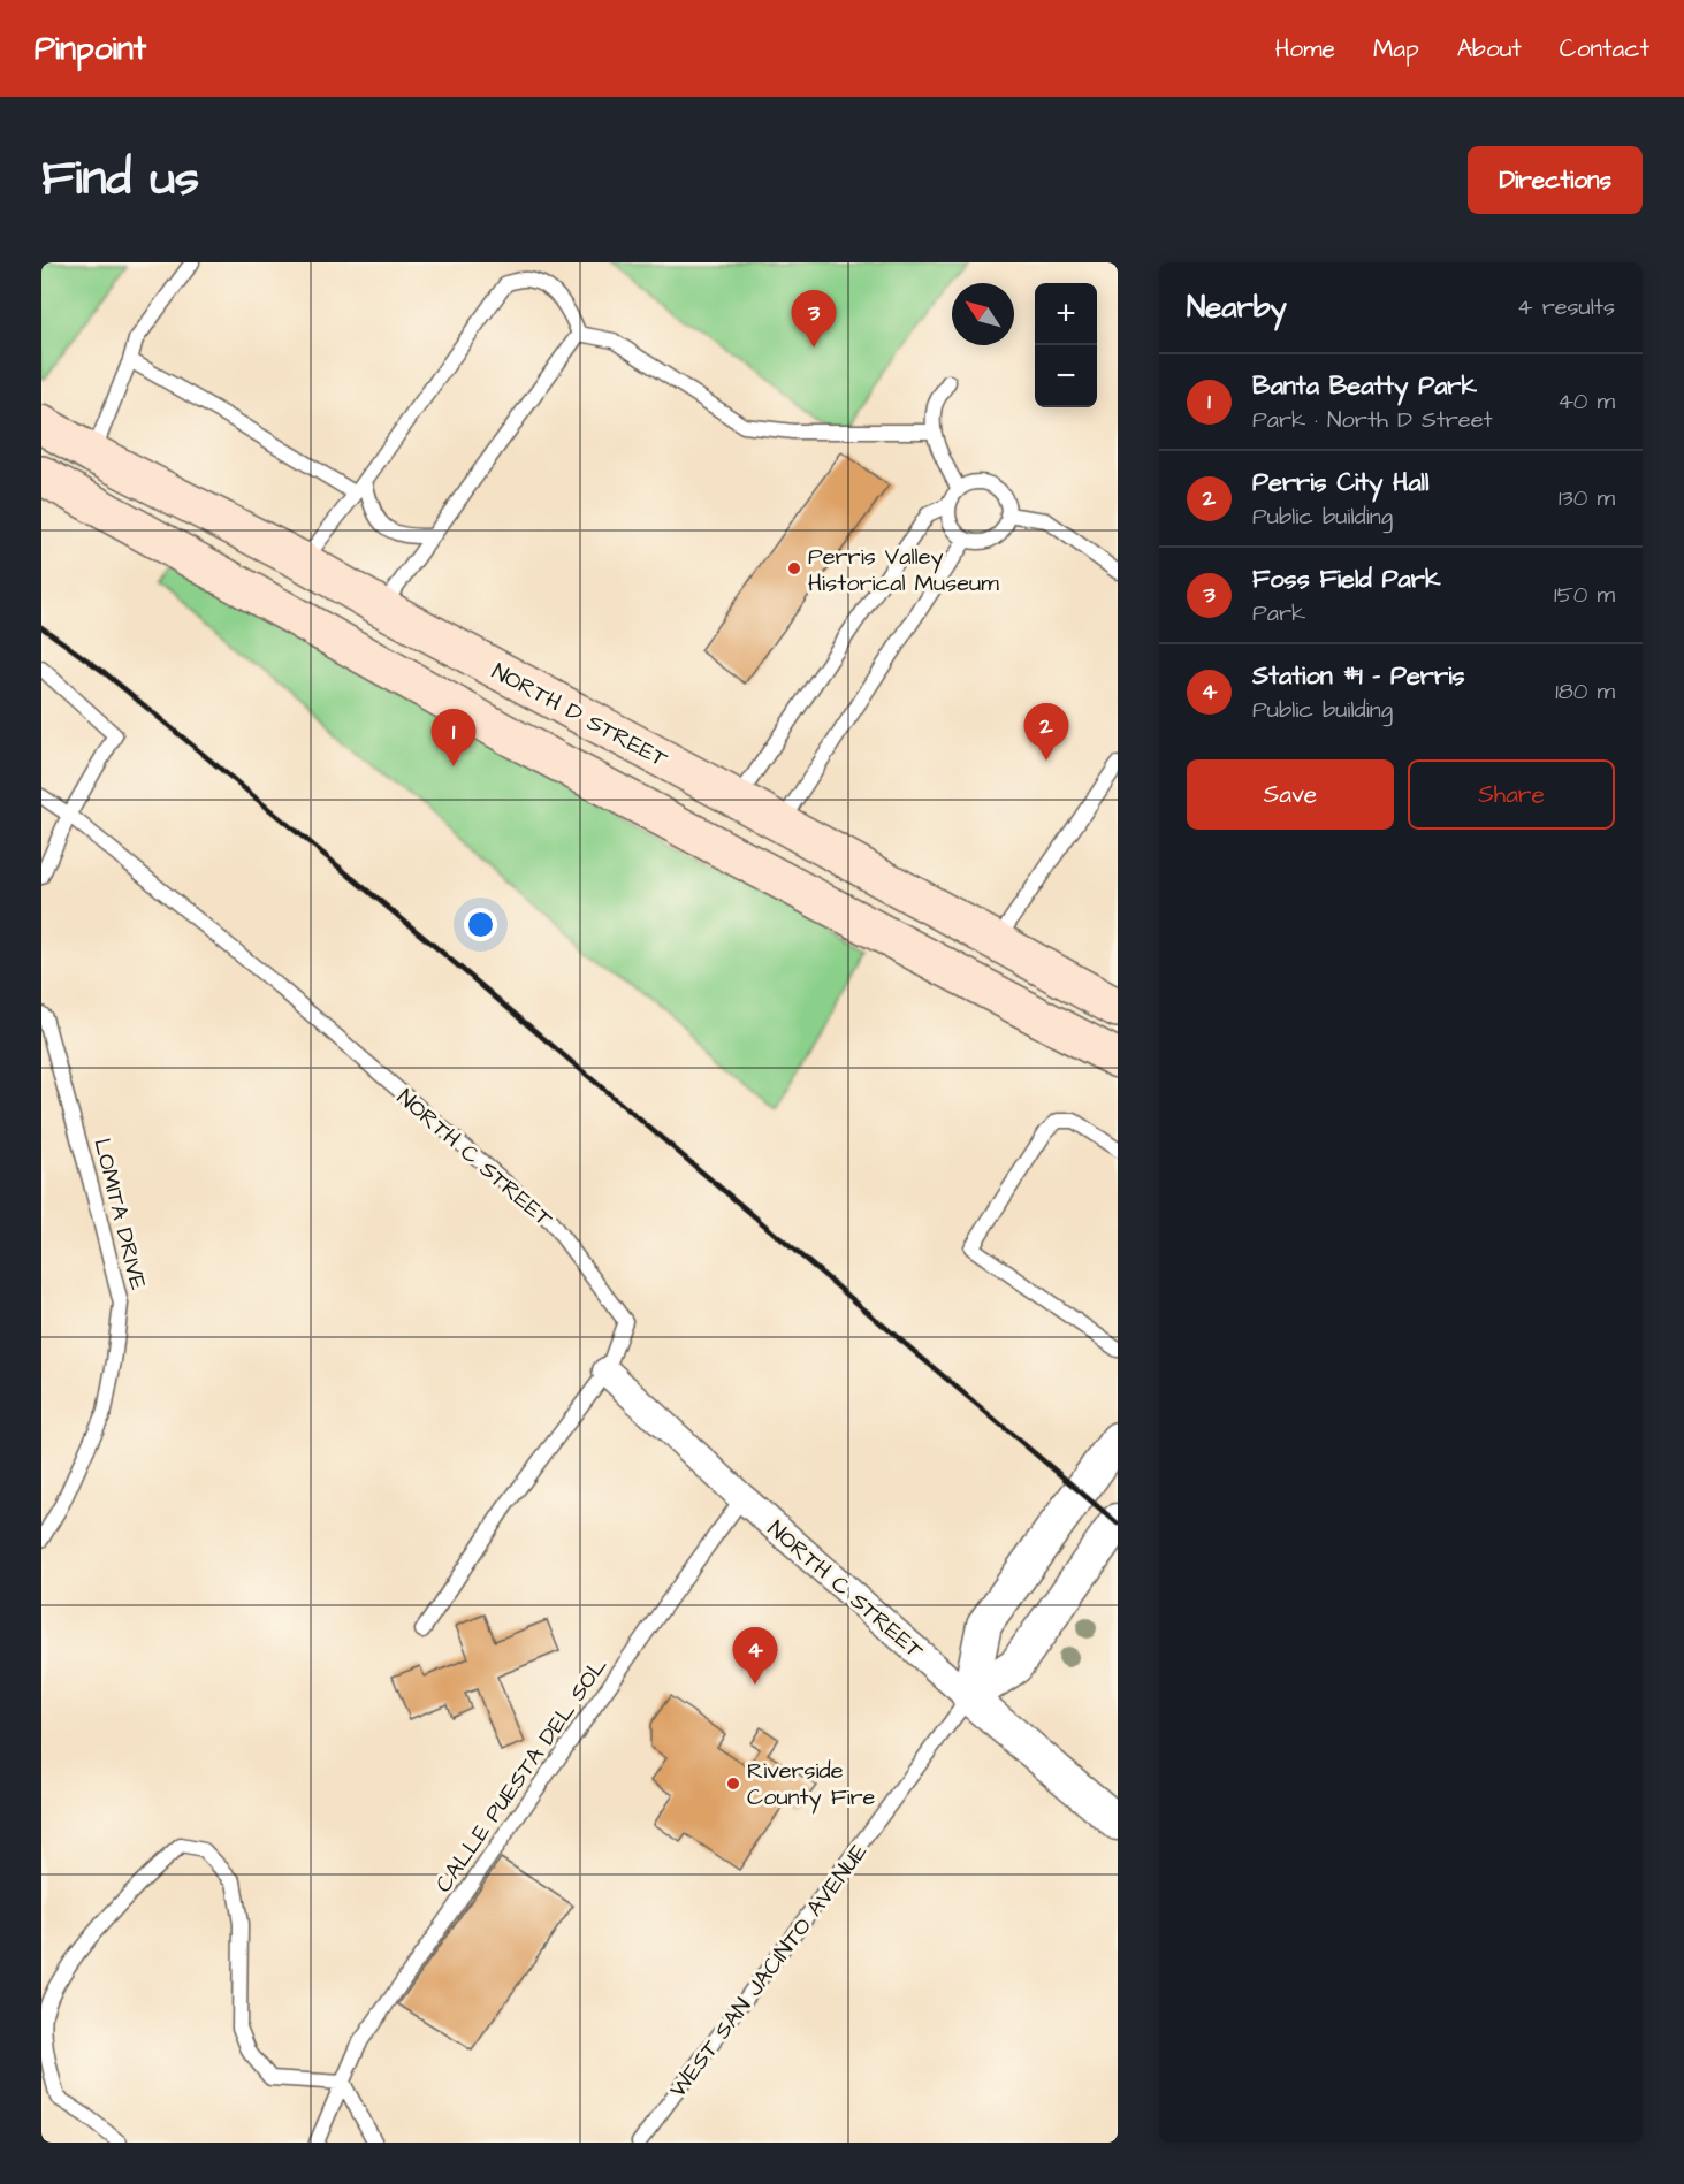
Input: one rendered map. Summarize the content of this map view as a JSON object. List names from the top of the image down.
{
  "streets": {
    "main road": ["NORTH D STREET"],
    "street": ["NORTH C STREET", "WEST SAN JACINTO AVENUE"],
    "lane": ["LOMITA DRIVE", "CALLE PUESTA DEL SOL"]
  },
  "crossings": [
    ["NORTH C STREET", "CALLE PUESTA DEL SOL"],
    ["NORTH C STREET", "WEST SAN JACINTO AVENUE"]
  ],
  "places": ["Perris Valley Historical Museum", "Riverside County Fire"],
  "north": "top left",
  "page": {
    "header": "Pinpoint",
    "nav": [
      "Home",
      "Map",
      "About",
      "Contact"
    ],
    "title": "Find us",
    "buttons": [
      "Directions",
      ["Save", "Share"]
    ],
    "heading": ["Nearby", "4 results"],
    "map_buttons": ["+", "−"],
    "pins": [
      "3",
      "2",
      "1",
      "4"
    ],
    "list": [
      {
        "mark": "1",
        "name": "Banta Beatty Park",
        "note": "Park · North D Street",
        "value": "40 m"
      },
      {
        "mark": "2",
        "name": "Perris City Hall",
        "note": "Public building",
        "value": "130 m"
      },
      {
        "mark": "3",
        "name": "Foss Field Park",
        "note": "Park",
        "value": "150 m"
      },
      {
        "mark": "4",
        "name": "Station #1 - Perris",
        "note": "Public building",
        "value": "180 m"
      }
    ]
  }
}
